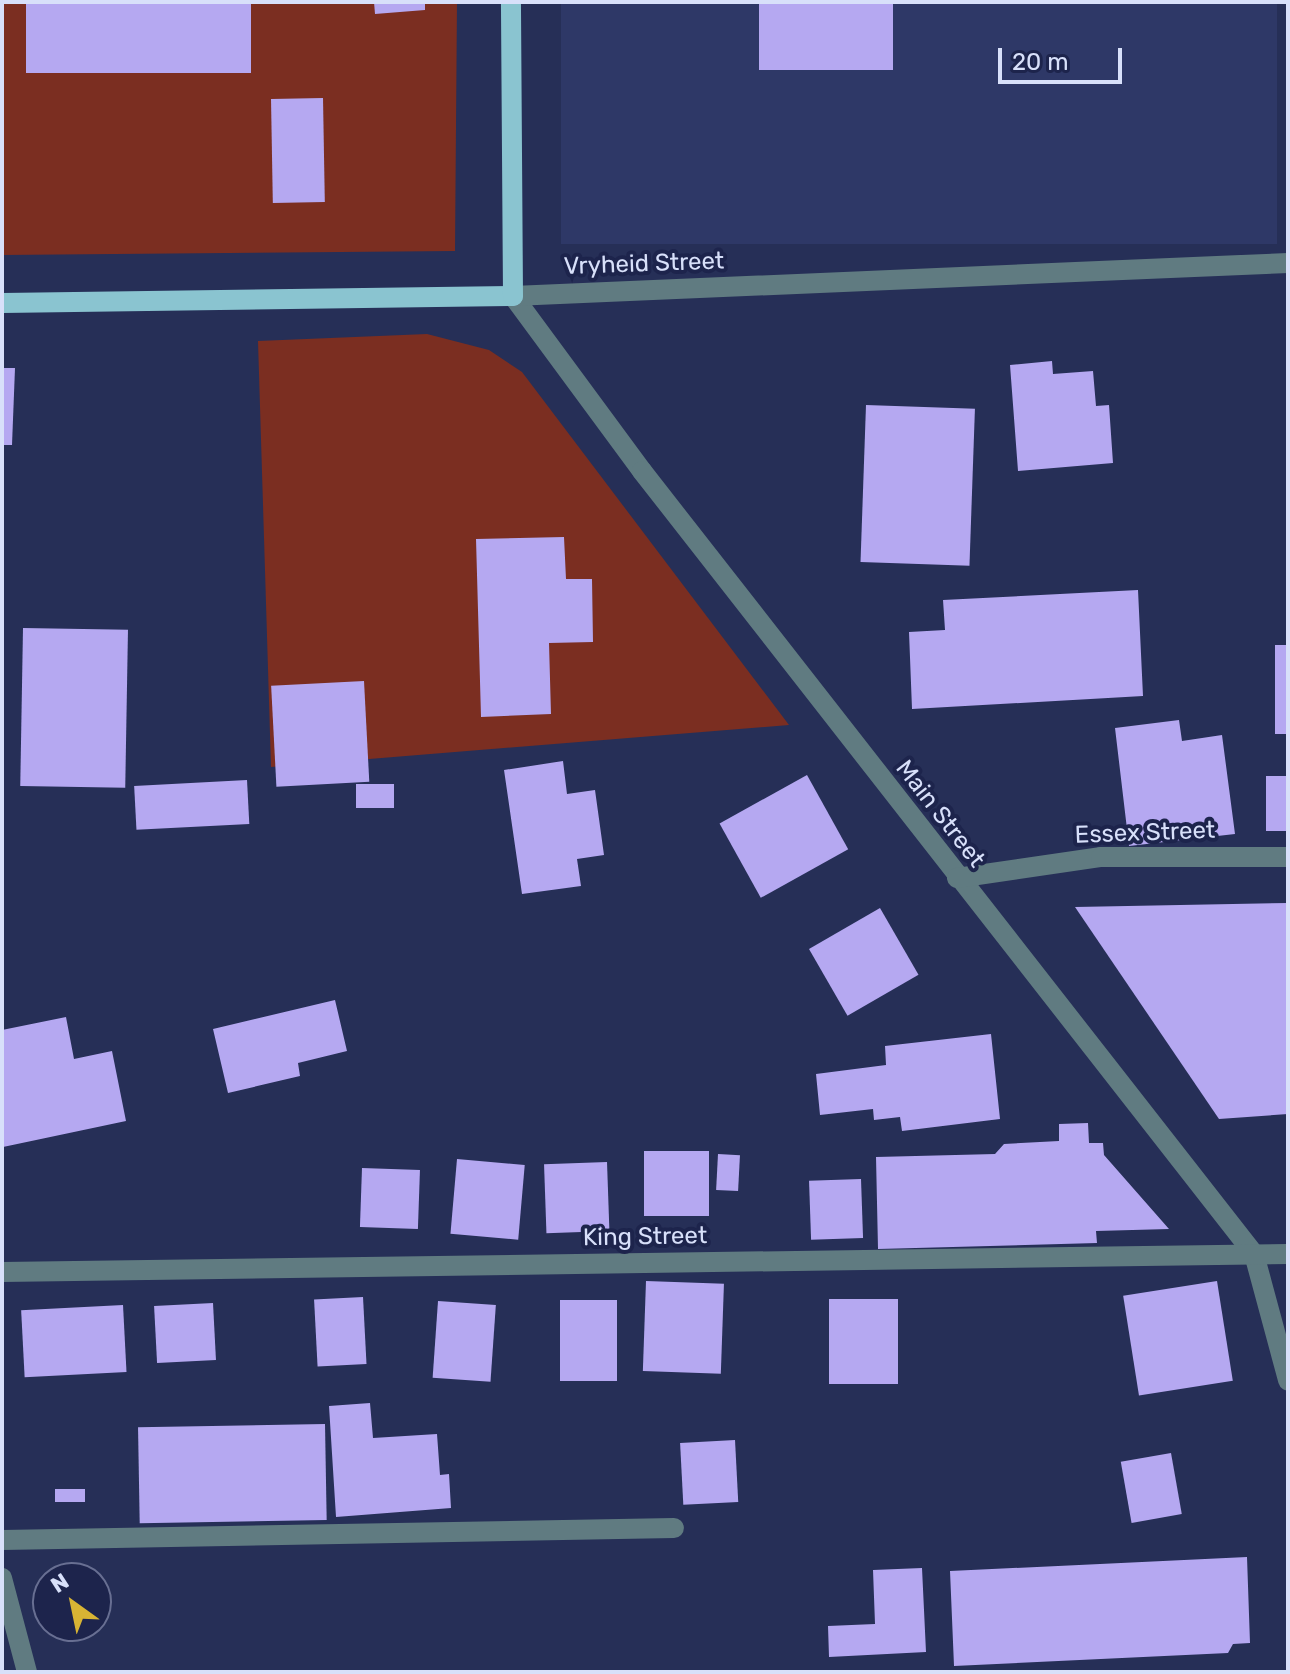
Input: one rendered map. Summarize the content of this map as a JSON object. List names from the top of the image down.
{
  "streets": {
    "main road": ["Vryheid Street"],
    "street": ["Main Street", "Essex Street", "King Street"]
  },
  "crossings": [
    ["Vryheid Street", "Main Street"],
    ["Main Street", "Essex Street"],
    ["Main Street", "King Street"]
  ],
  "scale_bar": "20 m",
  "north": "top left"
}
